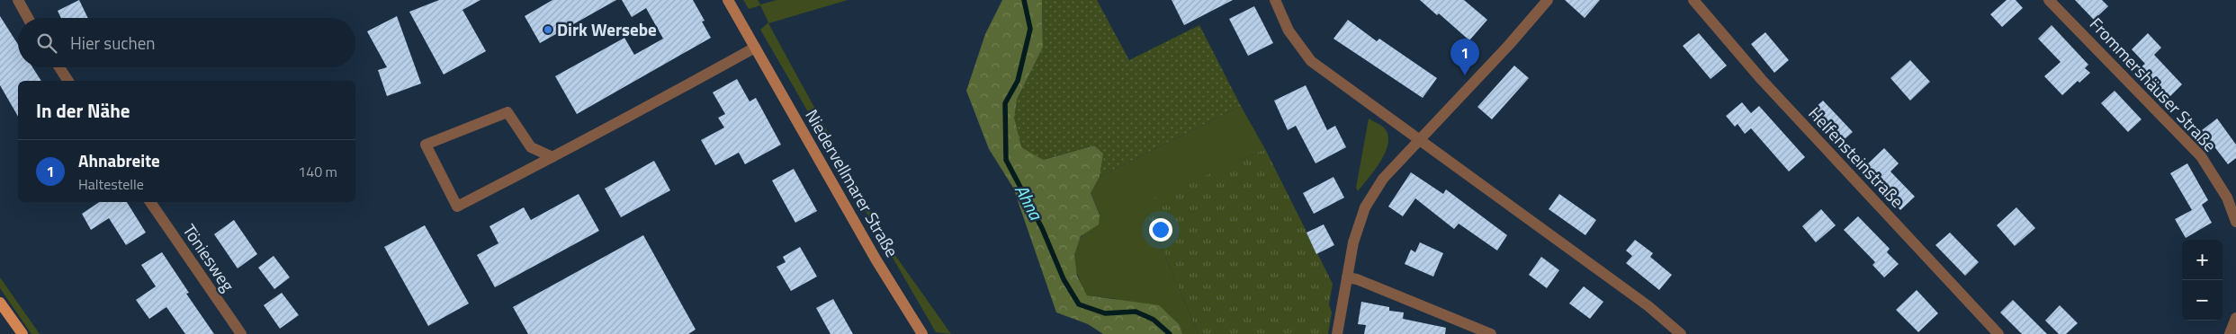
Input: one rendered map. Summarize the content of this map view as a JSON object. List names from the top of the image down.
{
  "streets": {
    "main road": ["Niedervellmarer Straße"],
    "street": ["Frommershäuser Straße", "Helfensteinstraße", "Töniesweg"]
  },
  "water": ["Ahna"],
  "places": ["Dirk Wersebe"],
  "page": {
    "search": "Hier suchen",
    "pins": "1",
    "heading": "In der Nähe",
    "list": [
      {
        "mark": "1",
        "name": "Ahnabreite",
        "note": "Haltestelle",
        "value": "140 m"
      }
    ],
    "map_buttons": ["+", "−"]
  }
}
